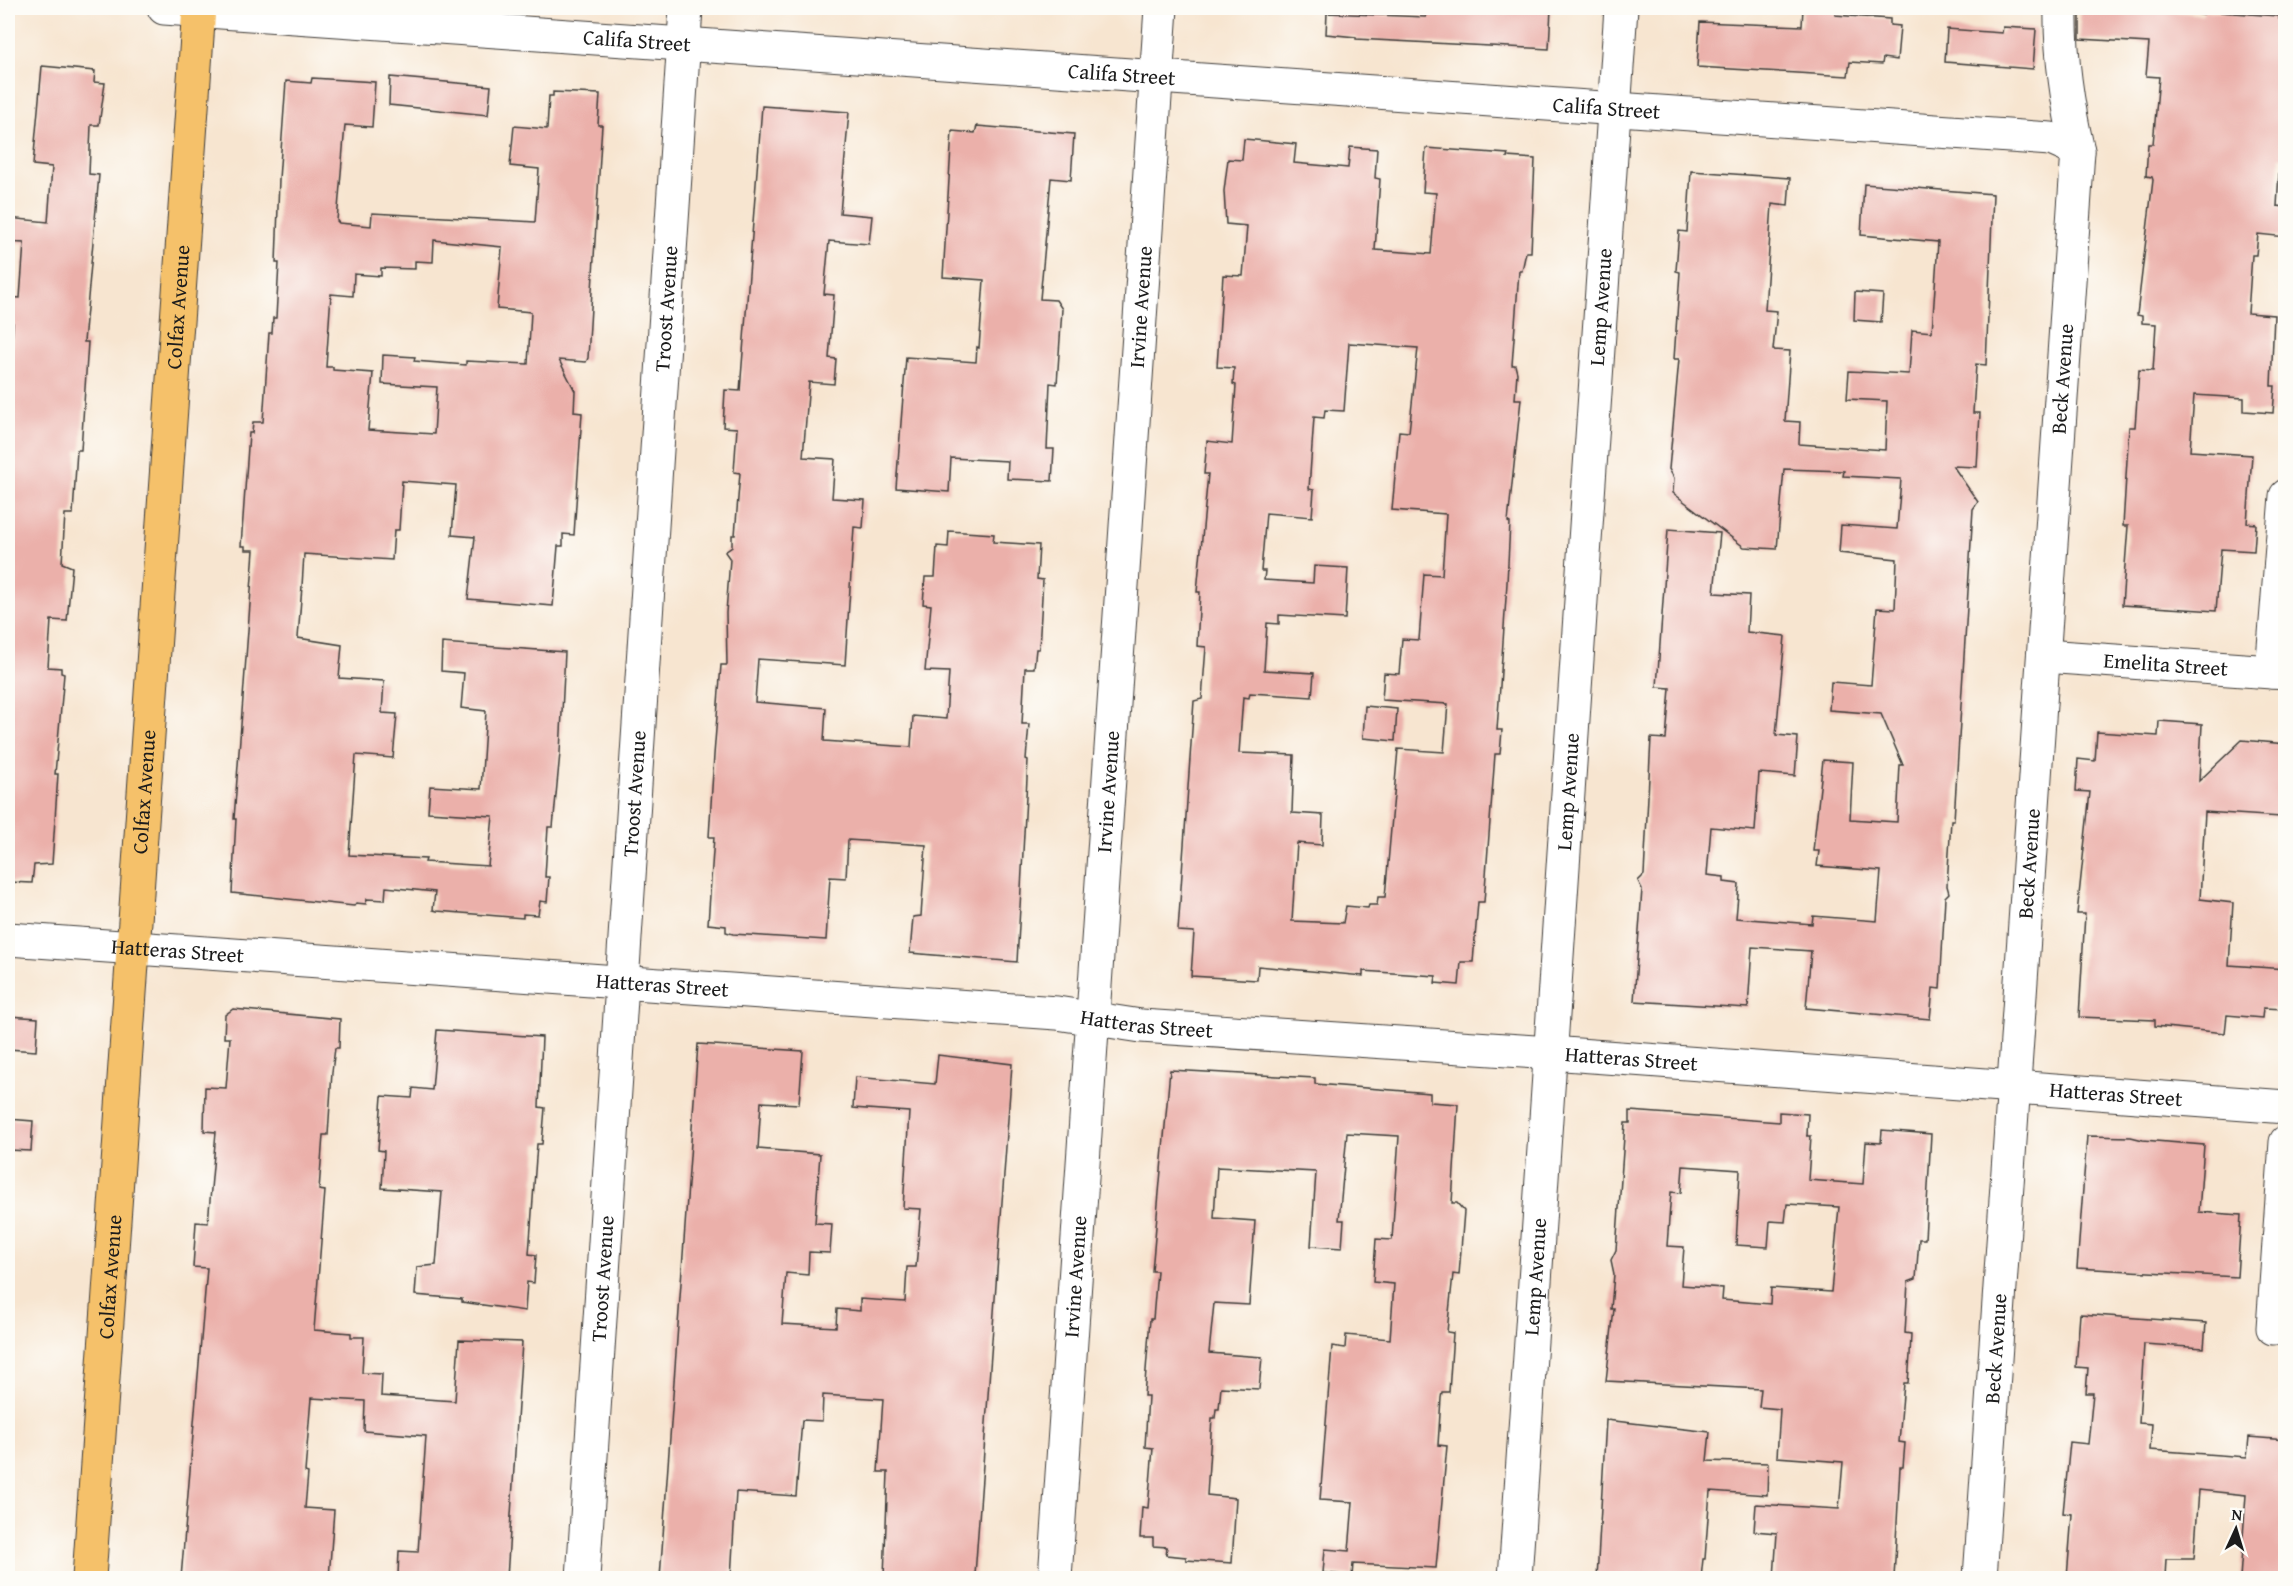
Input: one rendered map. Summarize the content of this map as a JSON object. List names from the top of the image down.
{
  "streets": {
    "main road": ["Colfax Avenue"],
    "street": [
      "Califa Street",
      "Troost Avenue",
      "Irvine Avenue",
      "Lemp Avenue",
      "Beck Avenue",
      "Emelita Street",
      "Hatteras Street"
    ]
  },
  "crossings": [
    ["Califa Street", "Colfax Avenue"],
    ["Califa Street", "Troost Avenue"],
    ["Califa Street", "Irvine Avenue"],
    ["Califa Street", "Lemp Avenue"],
    ["Califa Street", "Beck Avenue"],
    ["Colfax Avenue", "Hatteras Street"],
    ["Troost Avenue", "Hatteras Street"],
    ["Irvine Avenue", "Hatteras Street"],
    ["Lemp Avenue", "Hatteras Street"],
    ["Beck Avenue", "Emelita Street"],
    ["Beck Avenue", "Hatteras Street"]
  ],
  "north": "top"
}
